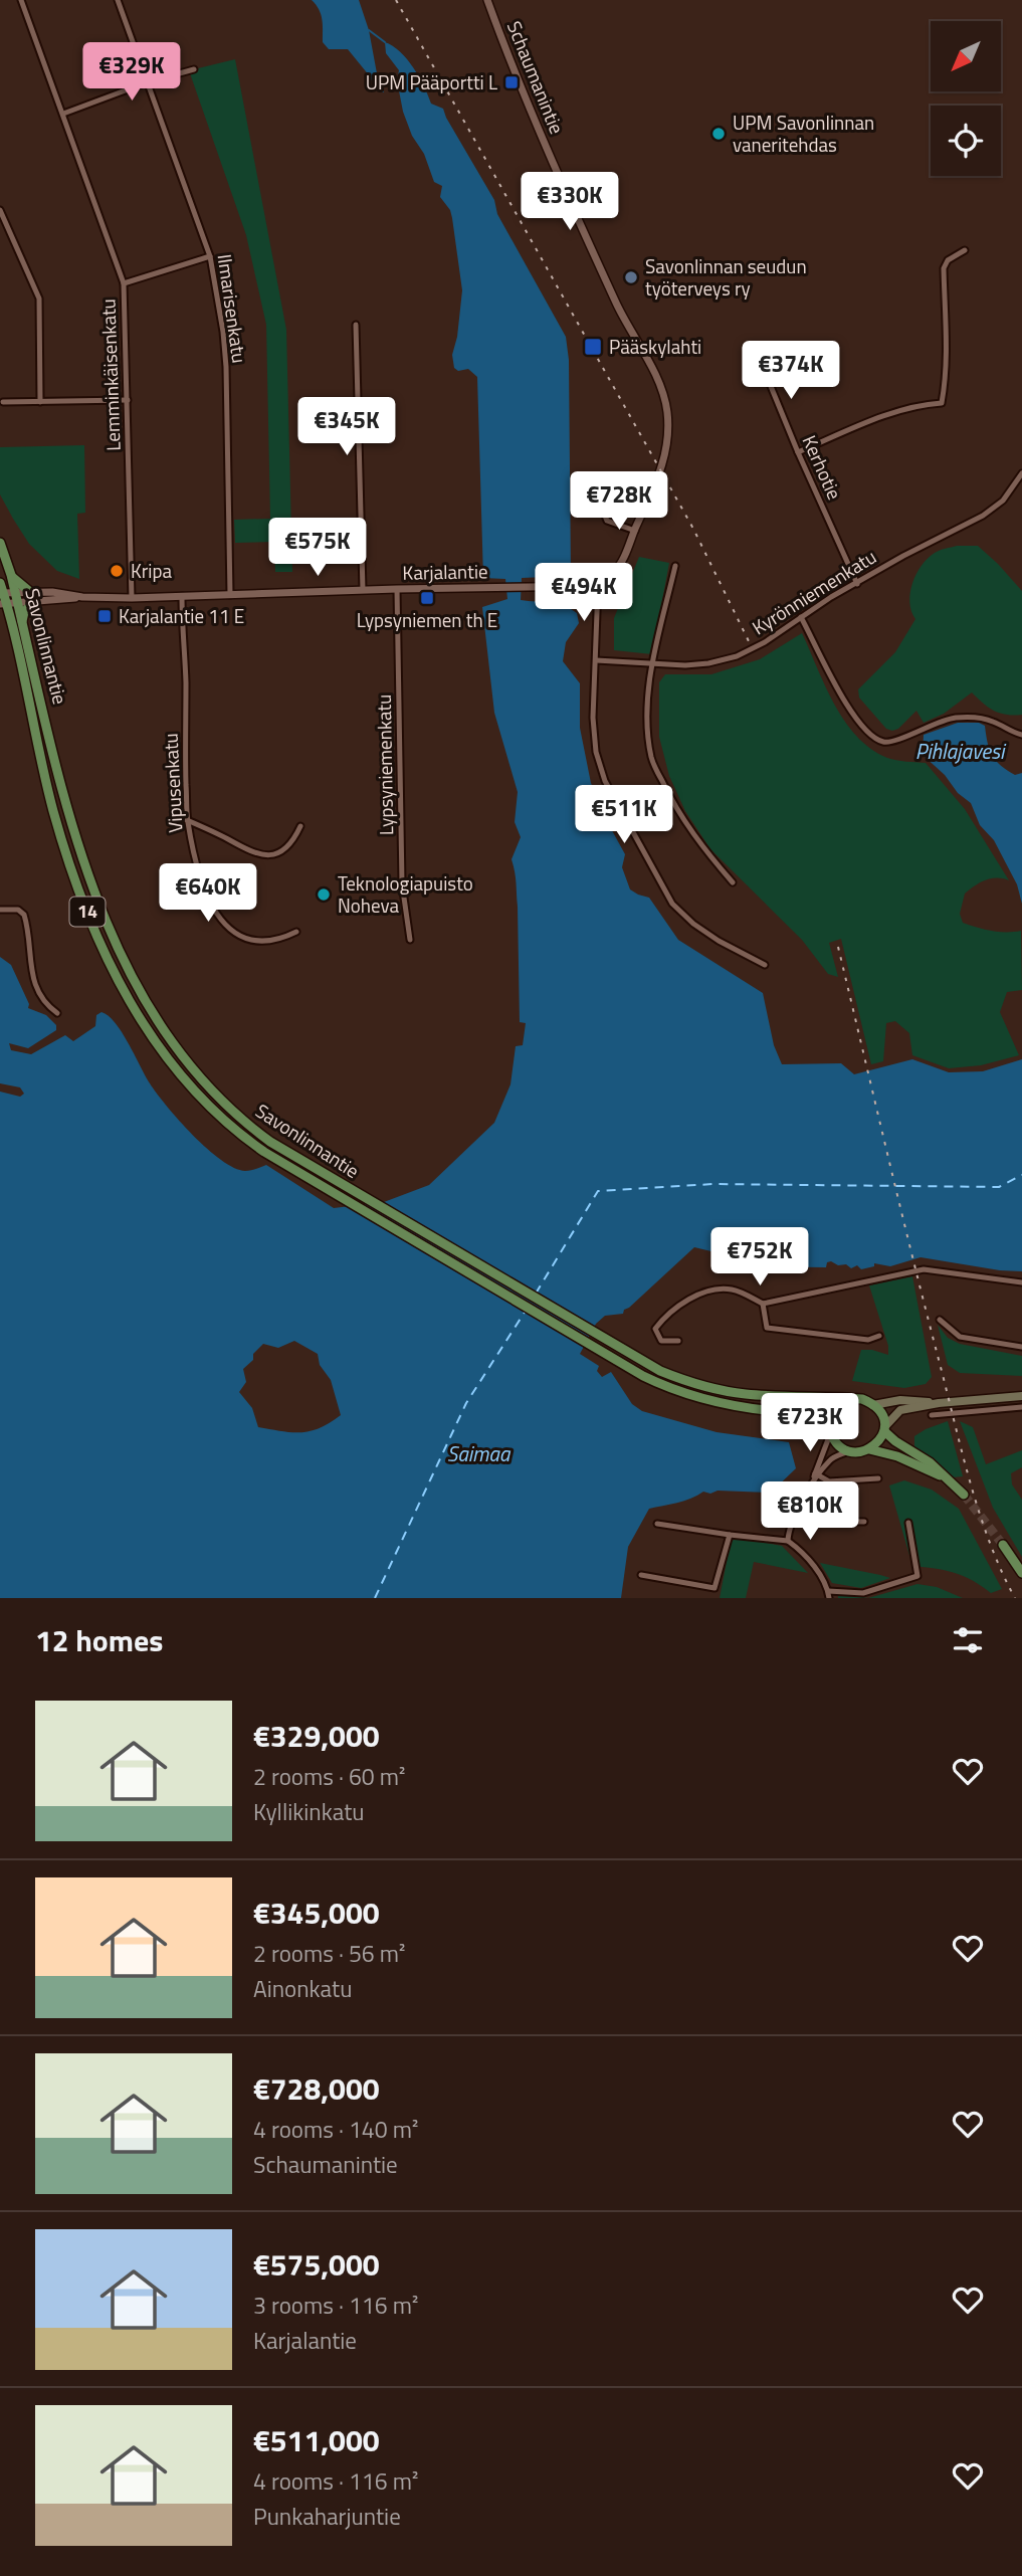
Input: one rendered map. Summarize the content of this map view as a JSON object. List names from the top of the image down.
{
  "streets": {
    "highway": ["Savonlinnantie", "14"],
    "street": [
      "Schaumanintie",
      "Ilmarisenkatu",
      "Lemminkäisenkatu",
      "Kerhotie",
      "Karjalantie",
      "Kyrönniemenkatu",
      "Lypsyniemenkatu",
      "Vipusenkatu"
    ]
  },
  "crossings": [
    ["Schaumanintie", "Karjalantie"],
    ["Ilmarisenkatu", "Karjalantie"],
    ["Lemminkäisenkatu", "Karjalantie"],
    ["Kerhotie", "Kyrönniemenkatu"],
    ["Karjalantie", "Savonlinnantie"],
    ["Karjalantie", "Lypsyniemenkatu"],
    ["Karjalantie", "Vipusenkatu"],
    ["Savonlinnantie", "14"]
  ],
  "water": ["Pihlajavesi", "Saimaa"],
  "places": {
    "transit": [
      "UPM Pääportti L",
      "Pääskylahti",
      "Lypsyniemen th E",
      "Karjalantie 11 E"
    ],
    "other": [
      "UPM Savonlinnan vaneritehdas",
      "Savonlinnan seudun työterveys ry",
      "Kripa",
      "Teknologiapuisto Noheva"
    ]
  },
  "north": "bottom left",
  "page": {
    "price": [
      "€329K",
      "€330K",
      "€374K",
      "€345K",
      "€728K",
      "€575K",
      "€494K",
      "€511K",
      "€640K",
      "€752K",
      "€723K",
      "€810K"
    ],
    "heading": "12 homes",
    "list": [
      {
        "name": "€329,000",
        "note": "2 rooms · 60 m² · Kyllikinkatu"
      },
      {
        "name": "€345,000",
        "note": "2 rooms · 56 m² · Ainonkatu"
      },
      {
        "name": "€728,000",
        "note": "4 rooms · 140 m² · Schaumanintie"
      },
      {
        "name": "€575,000",
        "note": "3 rooms · 116 m² · Karjalantie"
      },
      {
        "name": "€511,000",
        "note": "4 rooms · 116 m² · Punkaharjuntie"
      }
    ]
  }
}
